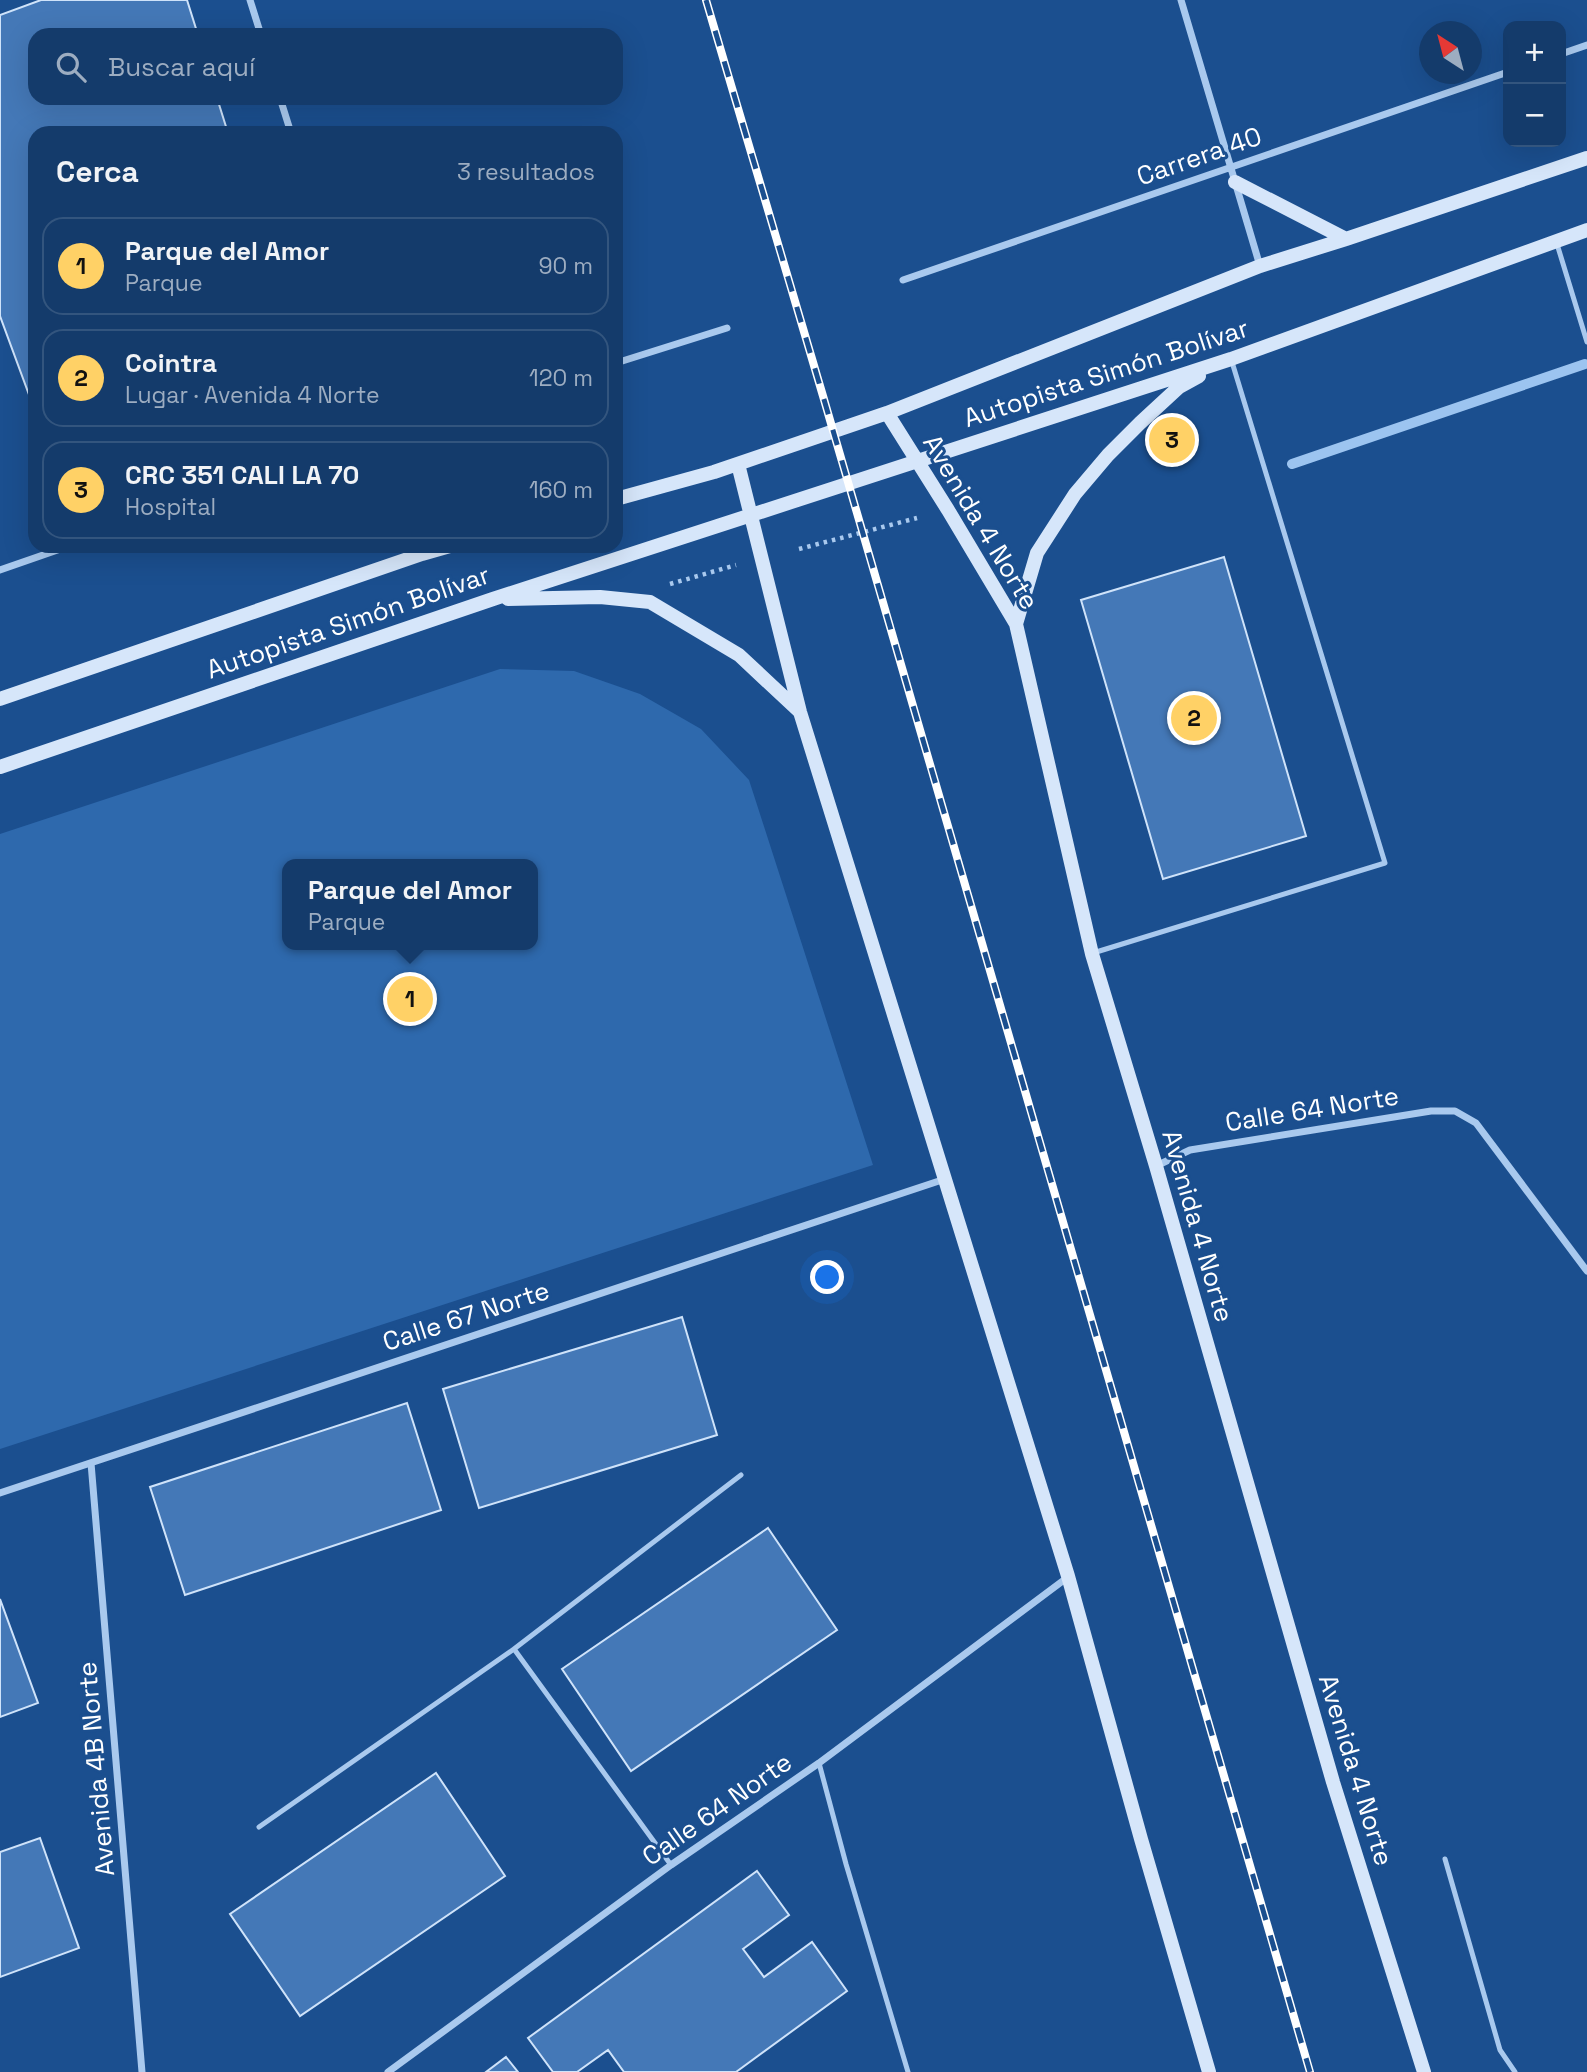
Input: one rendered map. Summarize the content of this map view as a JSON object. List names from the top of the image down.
{
  "streets": {
    "main road": ["Autopista Simón Bolívar", "Avenida 4 Norte"],
    "street": [
      "Carrera 40",
      "Calle 64 Norte",
      "Calle 67 Norte",
      "Avenida 4B Norte"
    ]
  },
  "crossings": [
    ["Autopista Simón Bolívar", "Avenida 4 Norte"],
    ["Avenida 4 Norte", "Calle 64 Norte"],
    ["Calle 67 Norte", "Avenida 4B Norte"]
  ],
  "north": "top left",
  "page": {
    "map_buttons": ["+", "−"],
    "search": "Buscar aquí",
    "heading": ["Cerca", "3 resultados"],
    "list": [
      {
        "mark": "1",
        "name": "Parque del Amor",
        "note": "Parque",
        "value": "90 m"
      },
      {
        "mark": "2",
        "name": "Cointra",
        "note": "Lugar · Avenida 4 Norte",
        "value": "120 m"
      },
      {
        "mark": "3",
        "name": "CRC 351 CALI LA 70",
        "note": "Hospital",
        "value": "160 m"
      }
    ],
    "pins": ["3", "2", "1"],
    "popup": ["Parque del Amor", "Parque"]
  }
}
